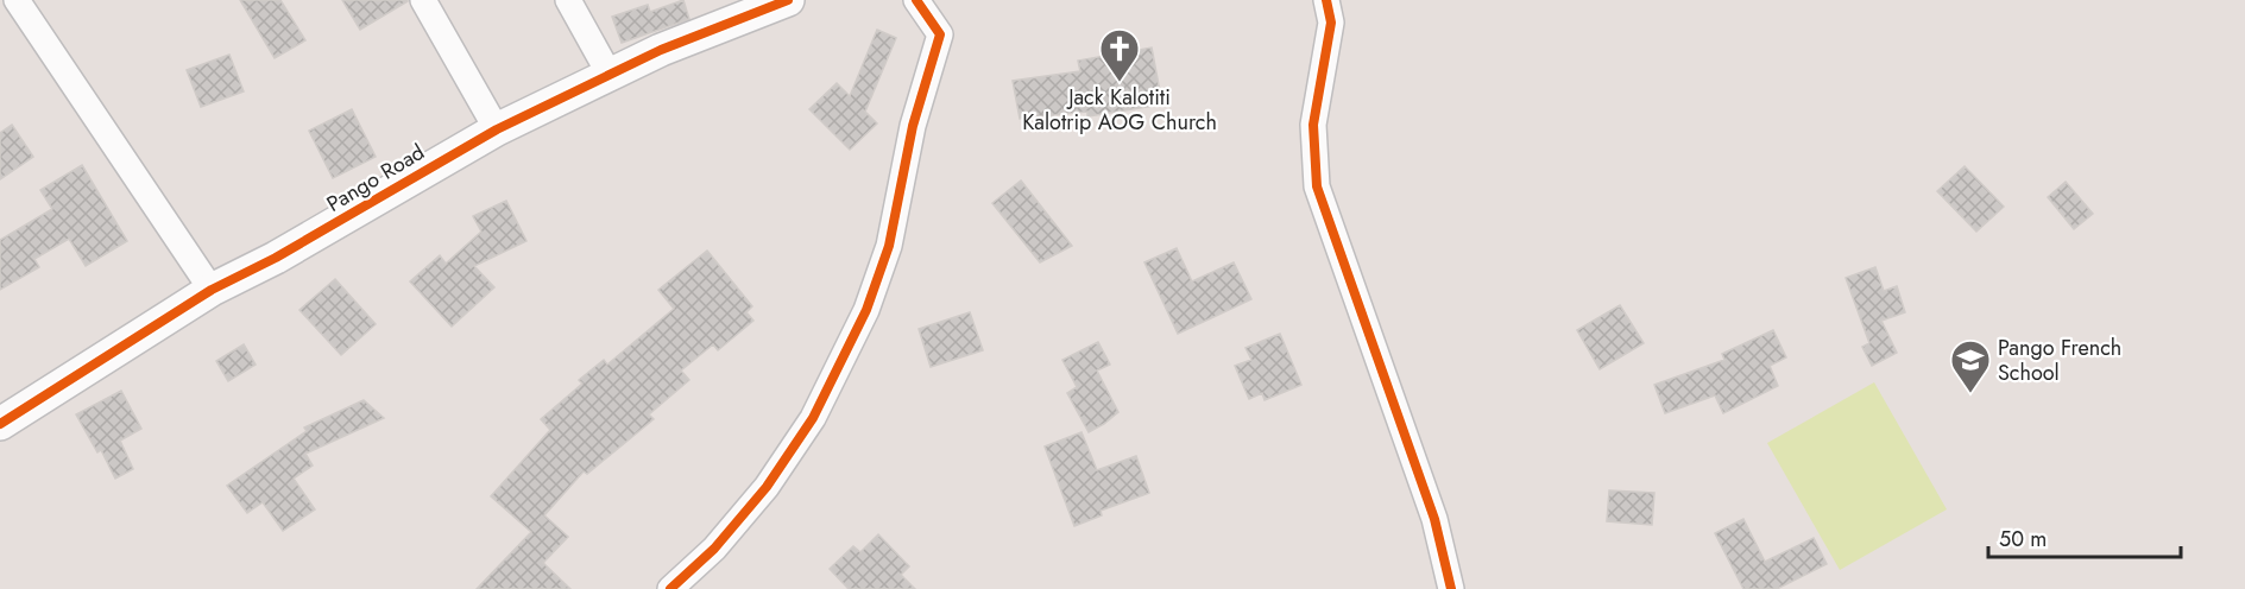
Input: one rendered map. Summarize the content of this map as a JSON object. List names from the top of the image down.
{
  "streets": {
    "street": ["Pango Road"]
  },
  "places": {
    "church": ["Jack Kalotiti Kalotrip AOG Church"],
    "school or university": ["Pango French School"]
  },
  "scale_bar": "50 m"
}
